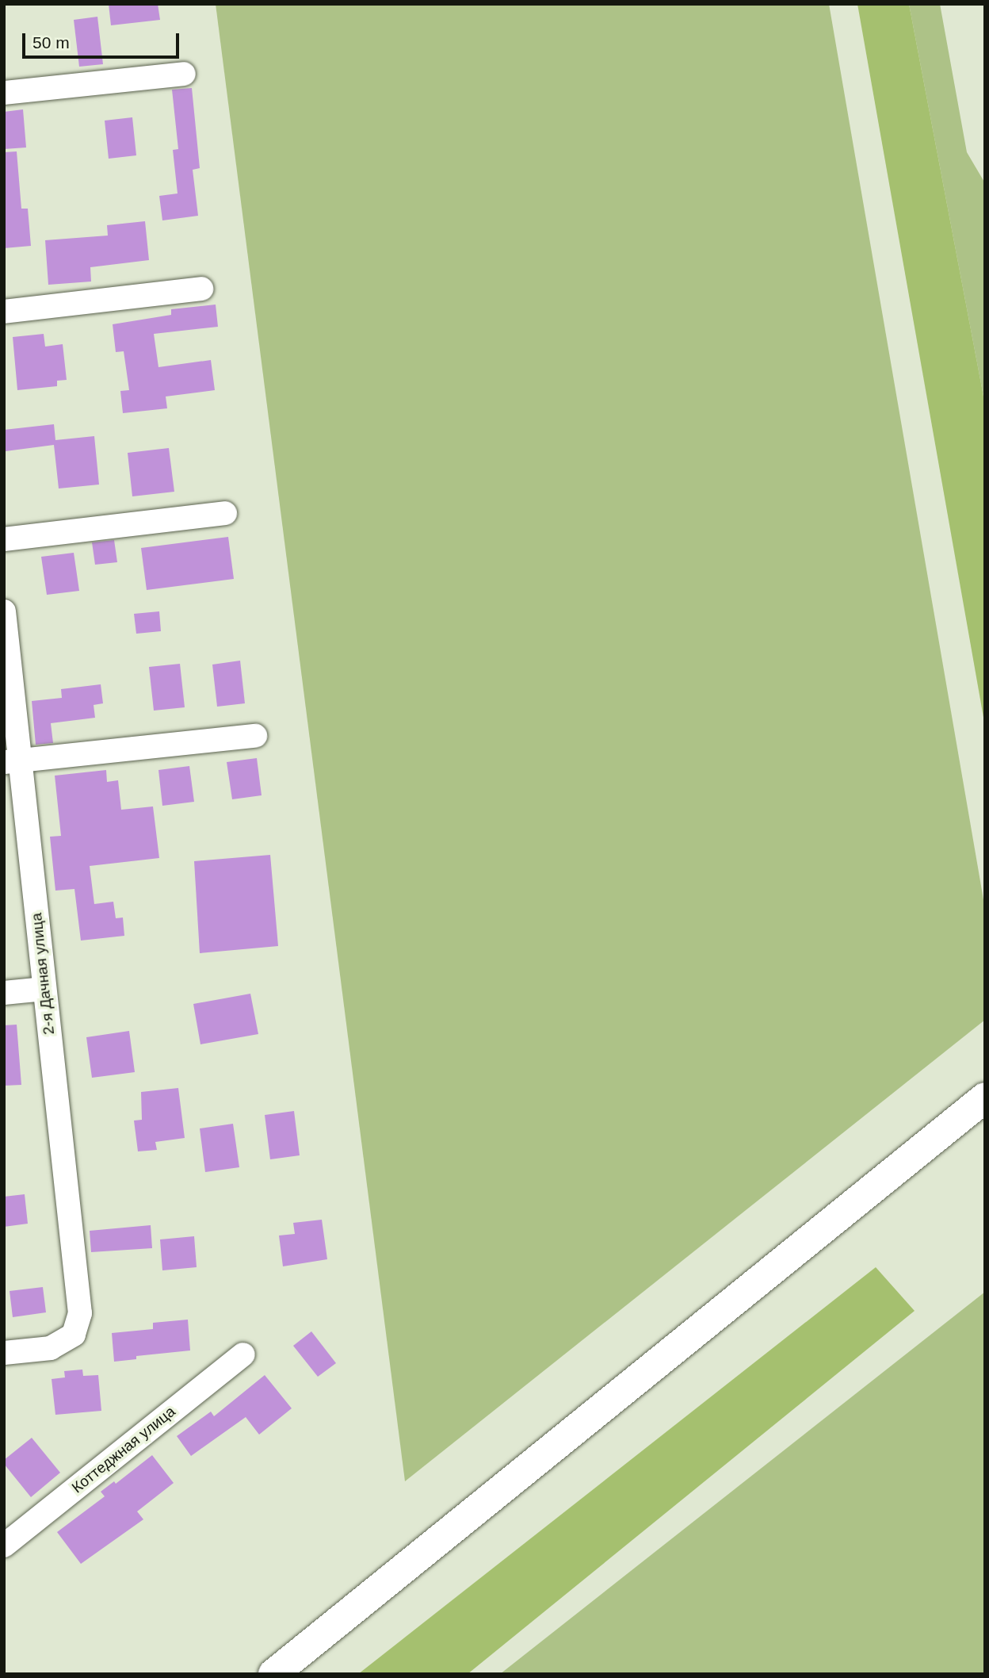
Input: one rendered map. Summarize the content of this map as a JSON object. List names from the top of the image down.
{
  "streets": {
    "street": ["2-я Дачная улица", "Коттеджная улица"]
  },
  "scale_bar": "50 m"
}
